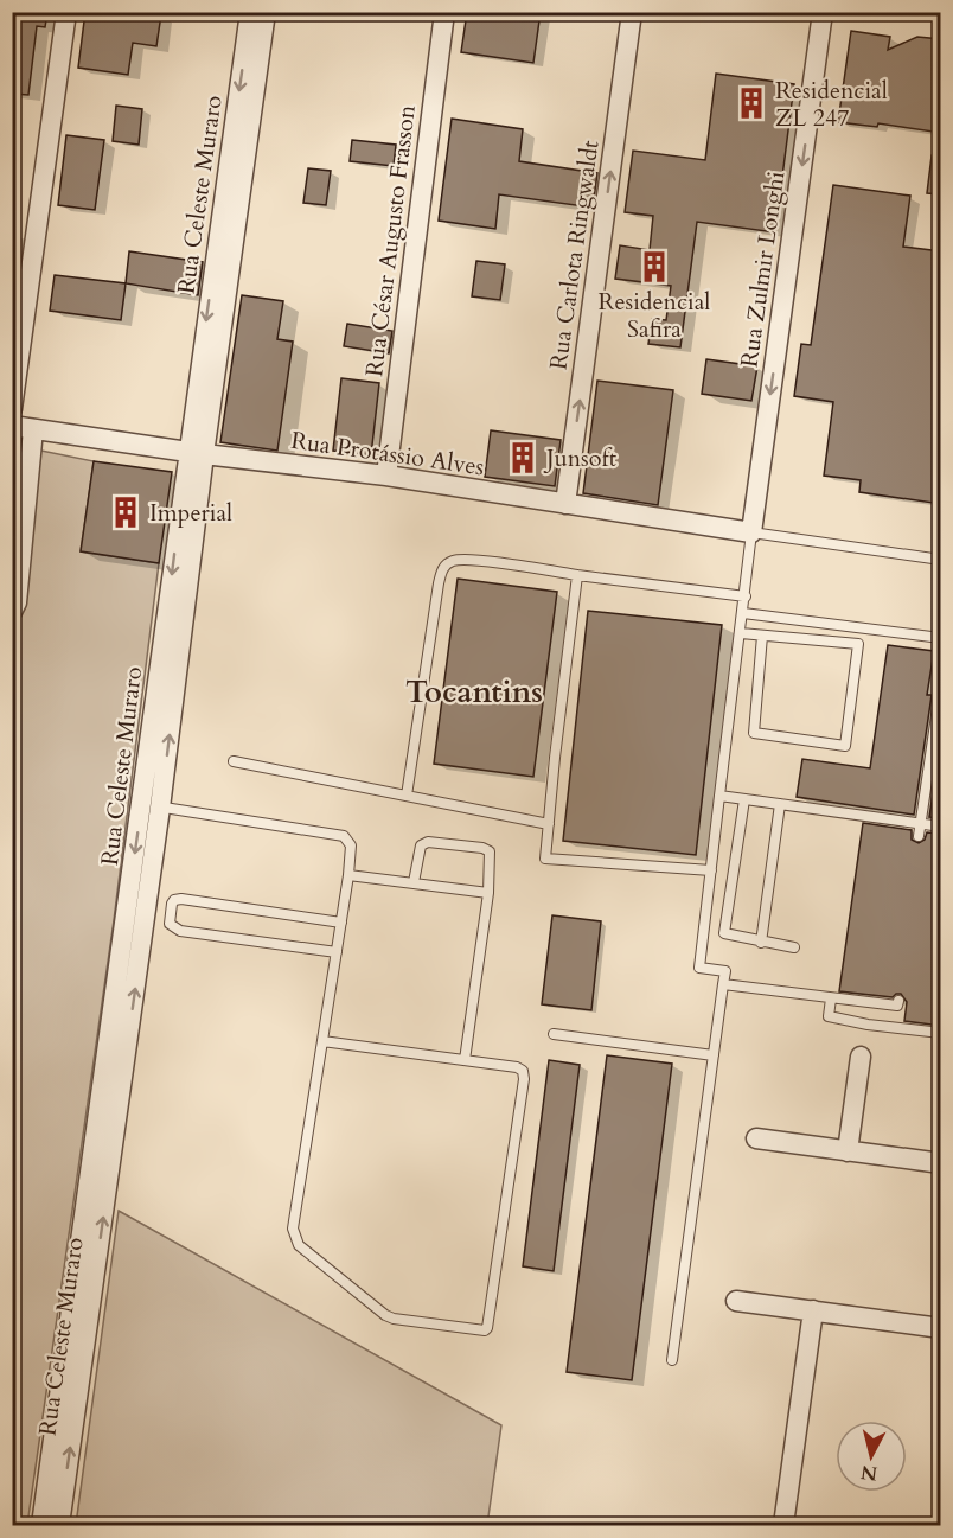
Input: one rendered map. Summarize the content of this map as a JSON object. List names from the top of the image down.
{
  "streets": {
    "street": [
      "Rua Celeste Muraro",
      "Rua César Augusto Frasson",
      "Rua Carlota Ringwaldt",
      "Rua Zulmir Longhi",
      "Rua Protássio Alves"
    ]
  },
  "crossings": [
    ["Rua Celeste Muraro", "Rua Protássio Alves"],
    ["Rua César Augusto Frasson", "Rua Protássio Alves"],
    ["Rua Carlota Ringwaldt", "Rua Protássio Alves"],
    ["Rua Zulmir Longhi", "Rua Protássio Alves"]
  ],
  "one_way": ["Rua Carlota Ringwaldt", "Rua Zulmir Longhi"],
  "districts": ["Tocantins"],
  "places": {
    "building": [
      "Residencial ZL 247",
      "Residencial Safira",
      "Junsoft",
      "Imperial"
    ]
  },
  "north": "bottom"
}
